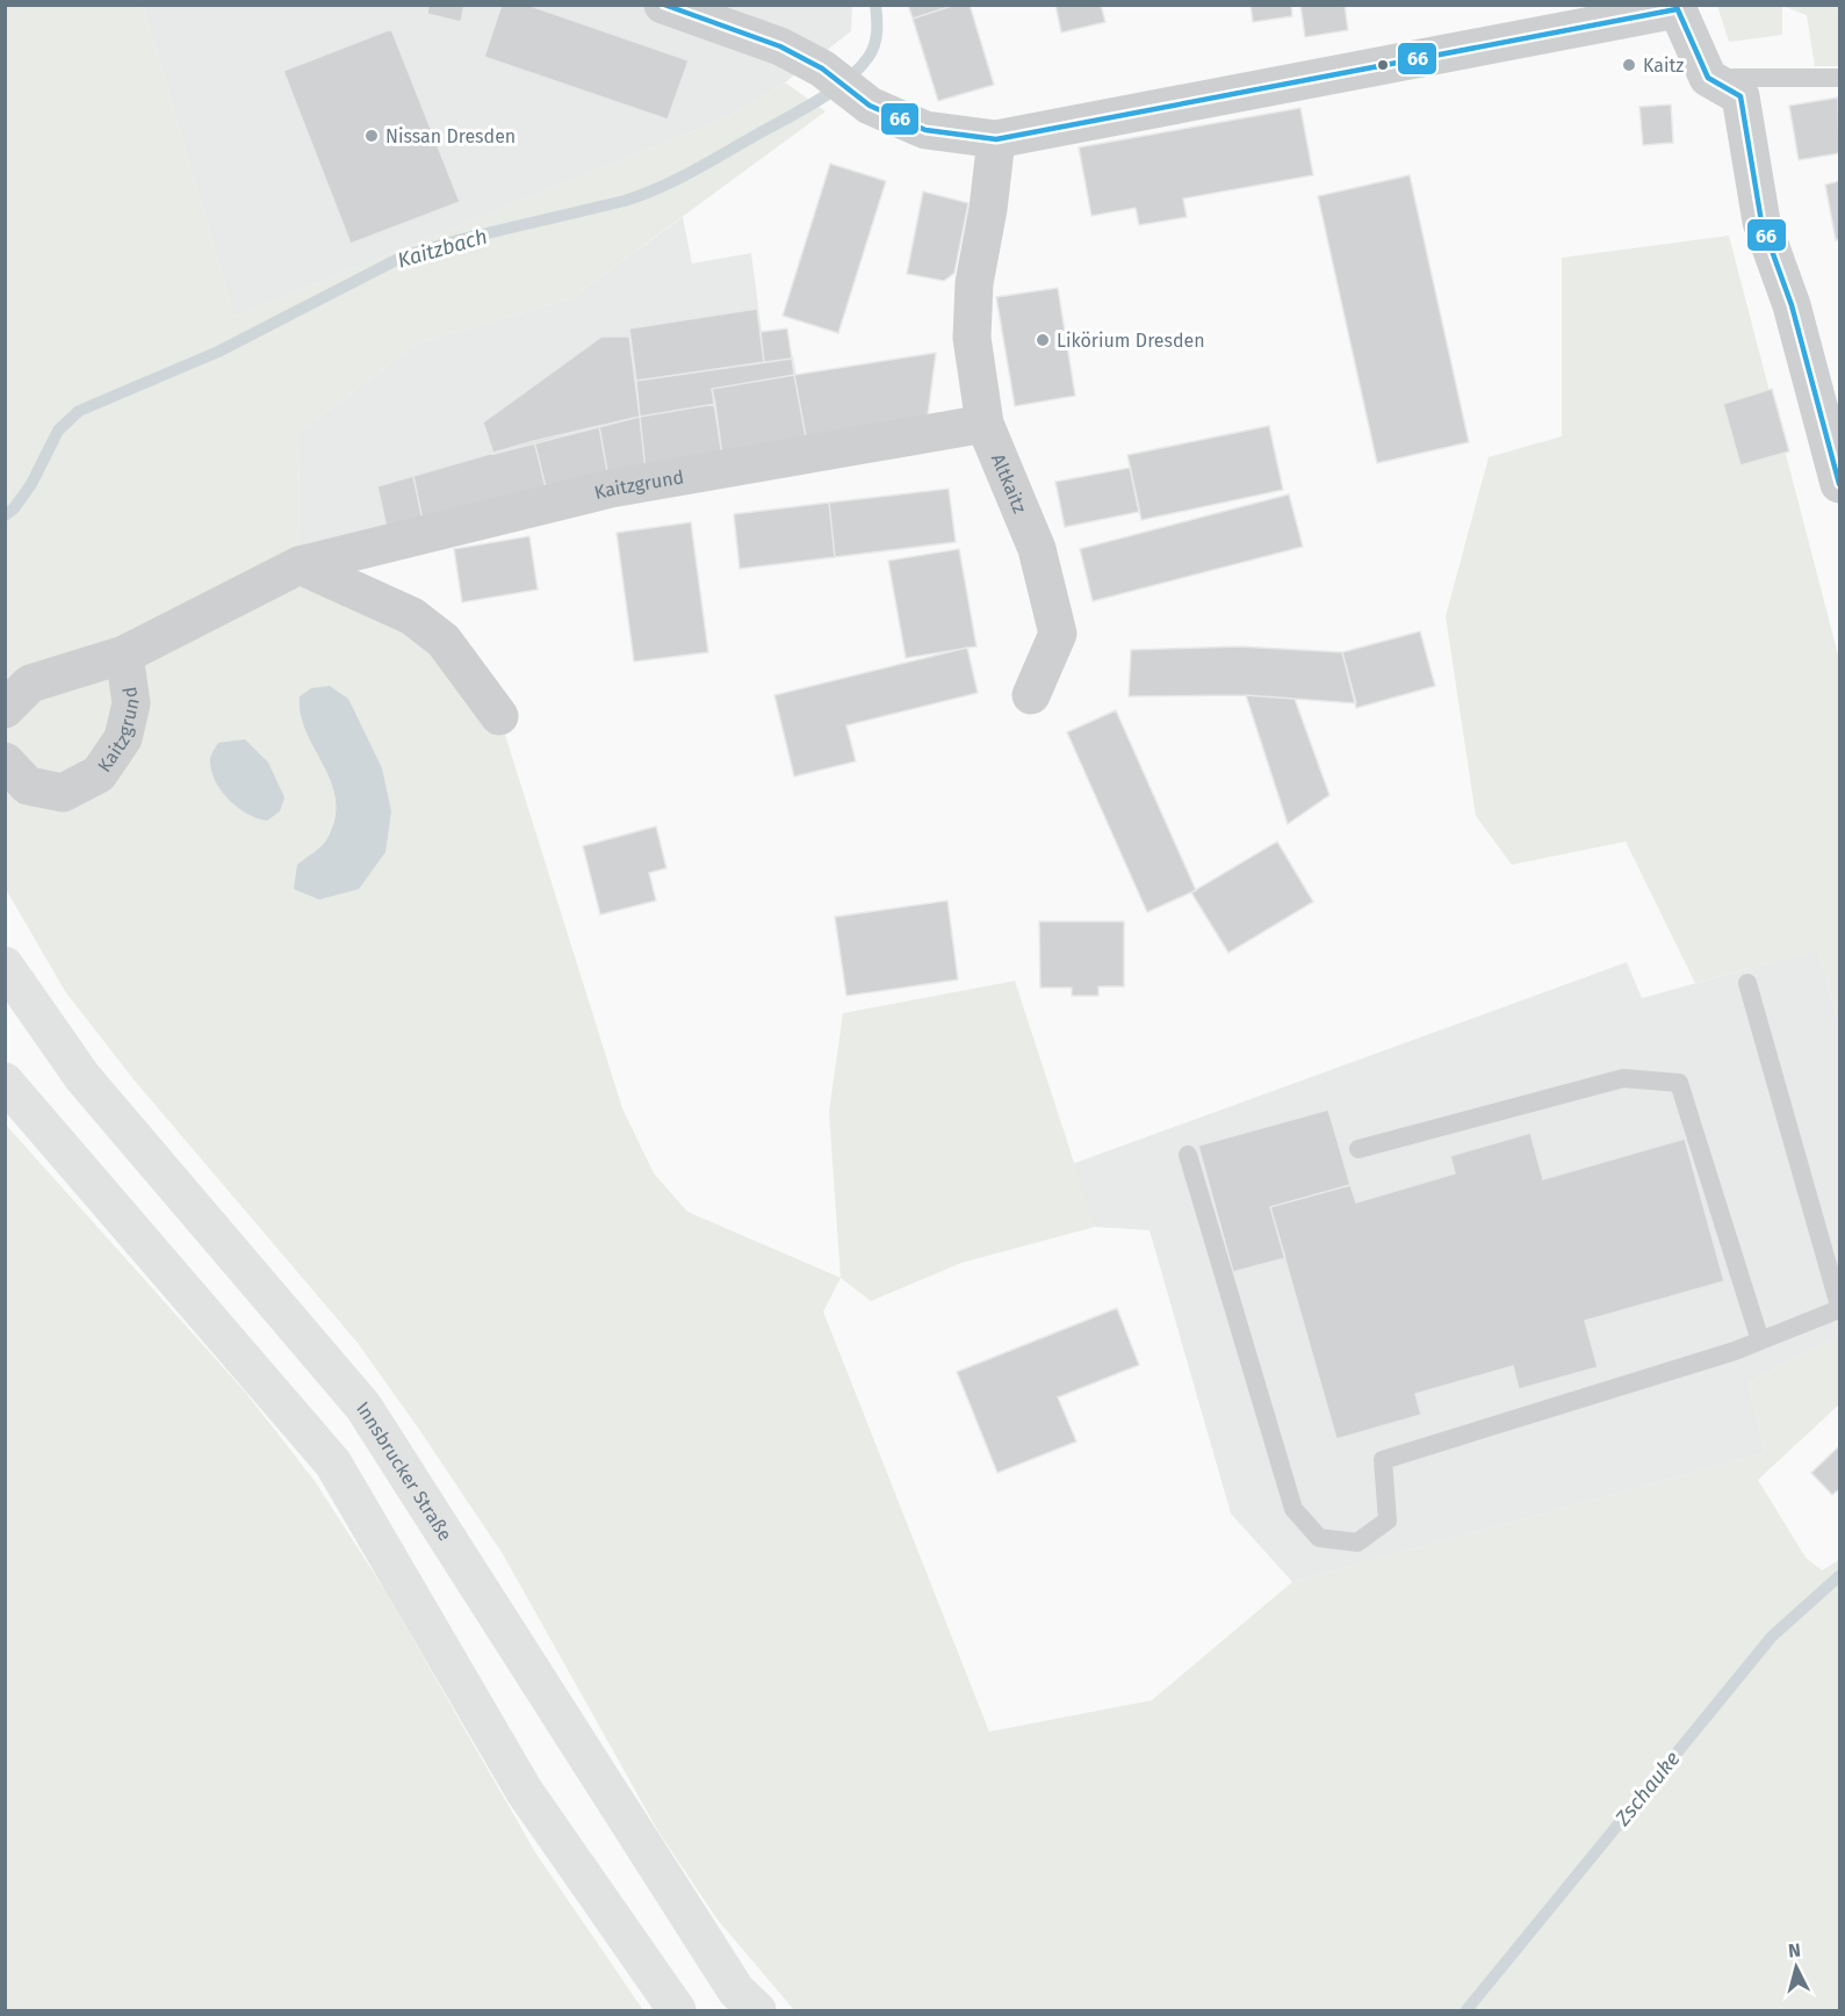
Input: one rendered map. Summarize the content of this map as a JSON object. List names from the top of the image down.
{
  "streets": {
    "main road": ["Innsbrucker Straße"],
    "street": ["Altkaitz", "Kaitzgrund"]
  },
  "crossings": [
    ["Altkaitz", "Kaitzgrund"]
  ],
  "water": ["Kaitzbach", "Zschauke"],
  "places": ["Kaitz", "Nissan Dresden", "Likörium Dresden"],
  "lines": ["transit line 66"],
  "north": "top"
}
